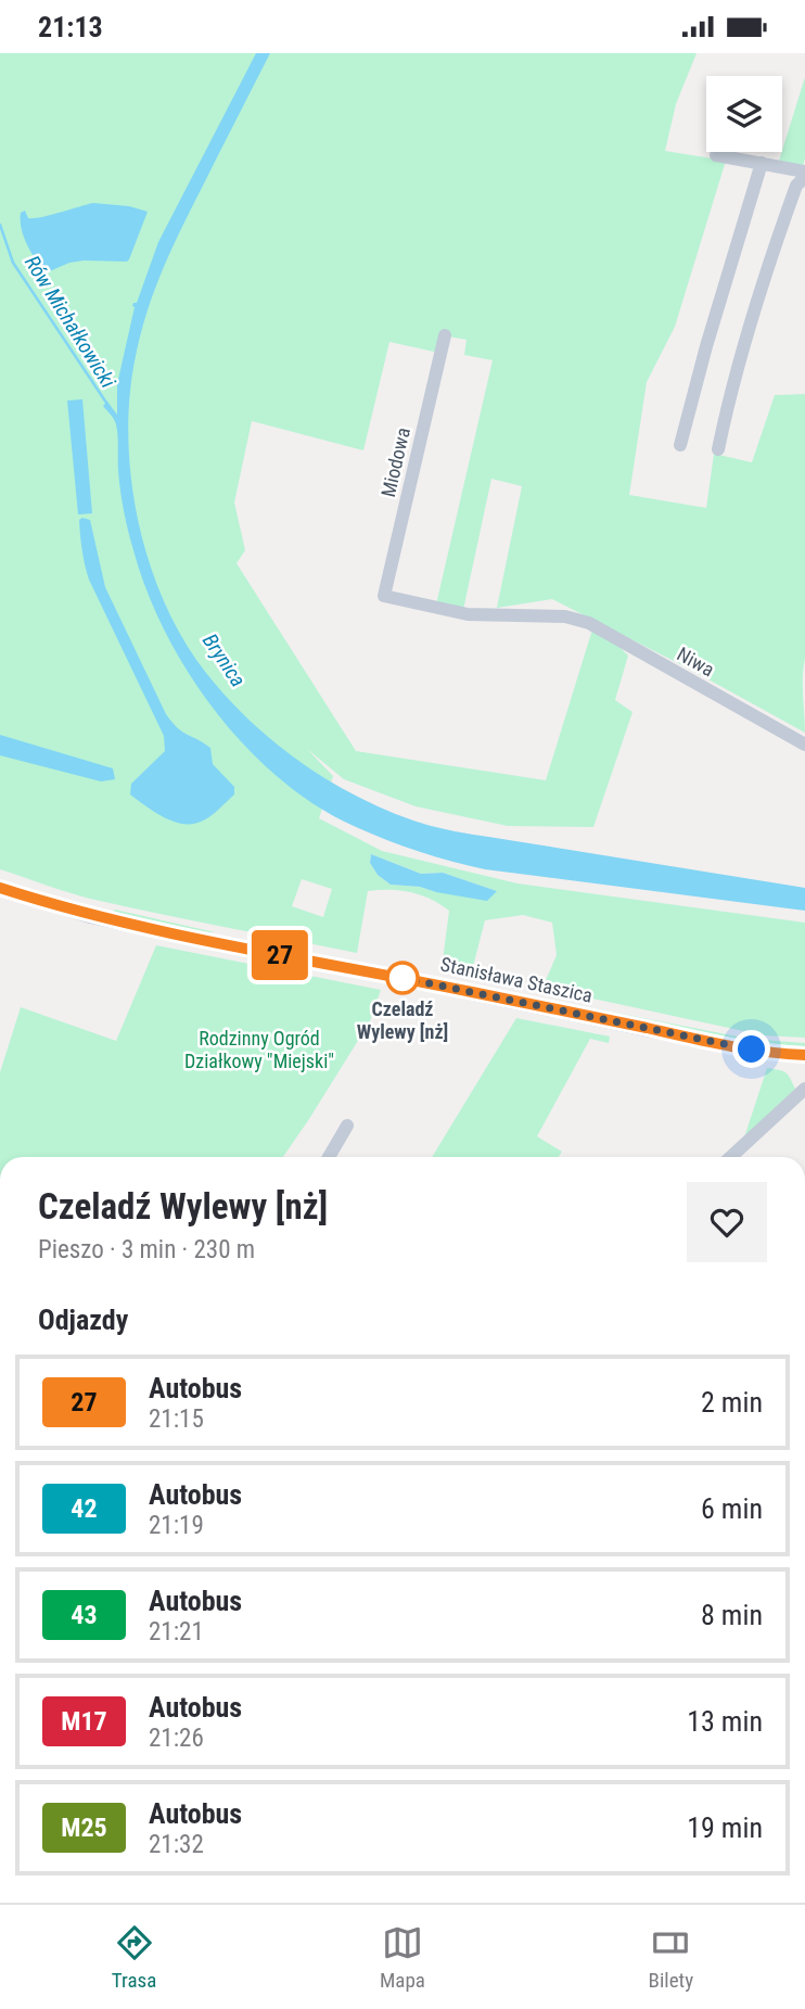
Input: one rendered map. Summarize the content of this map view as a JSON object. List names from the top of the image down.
{
  "streets": {
    "main road": ["Stanisława Staszica"],
    "street": ["Miodowa", "Niwa"]
  },
  "crossings": [
    ["Miodowa", "Niwa"]
  ],
  "water": ["Rów Michałkowicki", "Brynica"],
  "parks": ["Rodzinny Ogród Działkowy \"Miejski\""],
  "places": ["Czeladź Wylewy [nż]"],
  "lines": ["bus line 27"],
  "page": {
    "status": "21:13",
    "on_map": "27",
    "heading": [
      ["Czeladź Wylewy [nż]", "Pieszo · 3 min · 230 m"],
      "Odjazdy"
    ],
    "list": [
      {
        "mark": "27",
        "name": "Autobus",
        "note": "21:15",
        "value": "2 min"
      },
      {
        "mark": "42",
        "name": "Autobus",
        "note": "21:19",
        "value": "6 min"
      },
      {
        "mark": "43",
        "name": "Autobus",
        "note": "21:21",
        "value": "8 min"
      },
      {
        "mark": "M17",
        "name": "Autobus",
        "note": "21:26",
        "value": "13 min"
      },
      {
        "mark": "M25",
        "name": "Autobus",
        "note": "21:32",
        "value": "19 min"
      }
    ],
    "tabs": ["Trasa", "Mapa", "Bilety"]
  }
}
